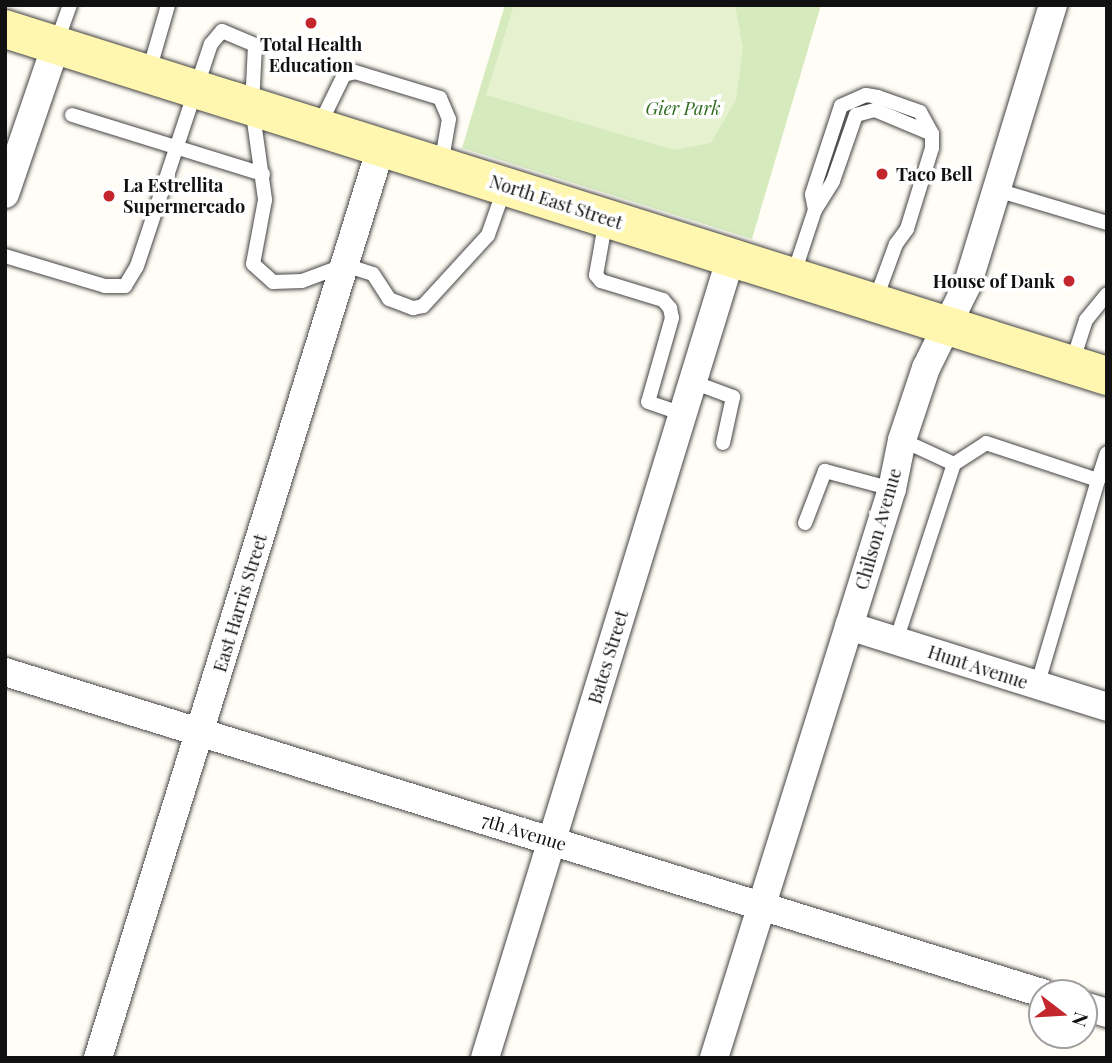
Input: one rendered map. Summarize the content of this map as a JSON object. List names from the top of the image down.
{
  "streets": {
    "main road": ["North East Street"],
    "street": [
      "Chilson Avenue",
      "East Harris Street",
      "Bates Street",
      "Hunt Avenue",
      "7th Avenue"
    ]
  },
  "crossings": [
    ["North East Street", "Chilson Avenue"],
    ["North East Street", "East Harris Street"],
    ["North East Street", "Bates Street"],
    ["Chilson Avenue", "Hunt Avenue"],
    ["Chilson Avenue", "7th Avenue"],
    ["East Harris Street", "7th Avenue"],
    ["Bates Street", "7th Avenue"]
  ],
  "parks": ["Gier Park"],
  "places": [
    "Total Health Education",
    "Taco Bell",
    "La Estrellita Supermercado",
    "House of Dank"
  ],
  "north": "right"
}
